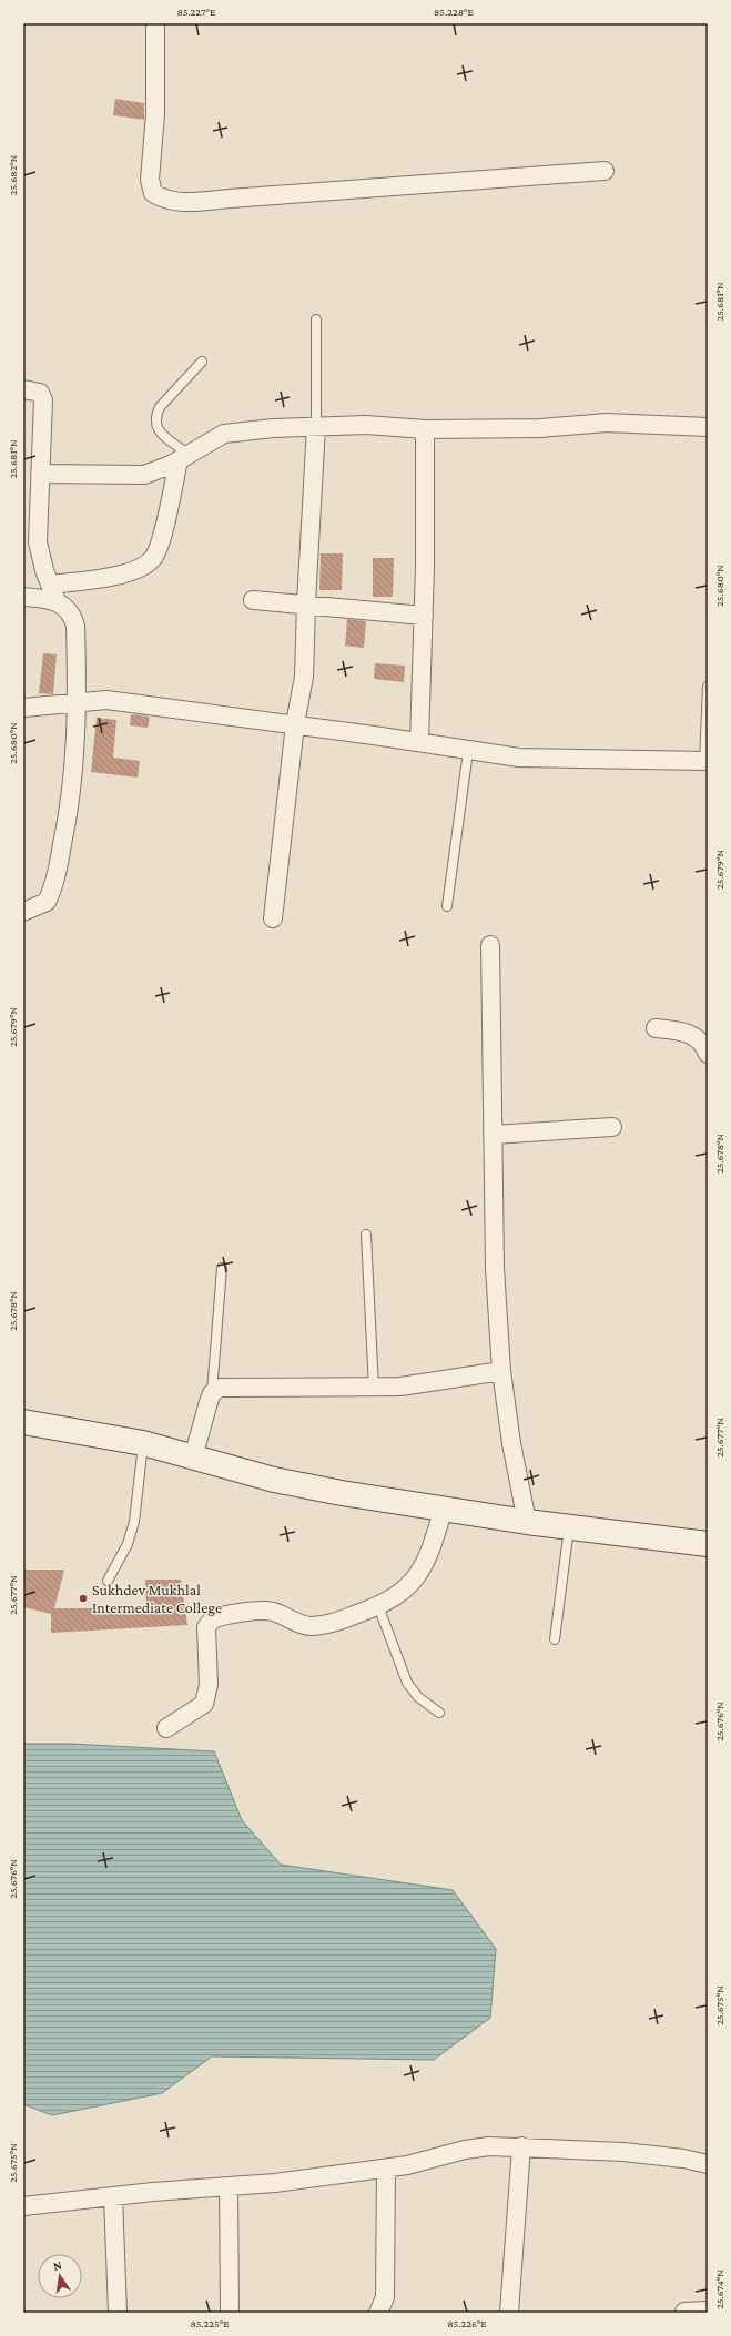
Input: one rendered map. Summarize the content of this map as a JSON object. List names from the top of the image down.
{
  "places": ["Sukhdev Mukhlal Intermediate College"],
  "north": "top",
  "coordinates": [
    "85.227°E",
    "85.228°E",
    "25.682°N",
    "25.681°N",
    "25.680°N",
    "25.679°N",
    "25.678°N",
    "25.677°N",
    "25.676°N",
    "25.675°N",
    "25.674°N",
    "85.225°E",
    "85.226°E"
  ]
}
